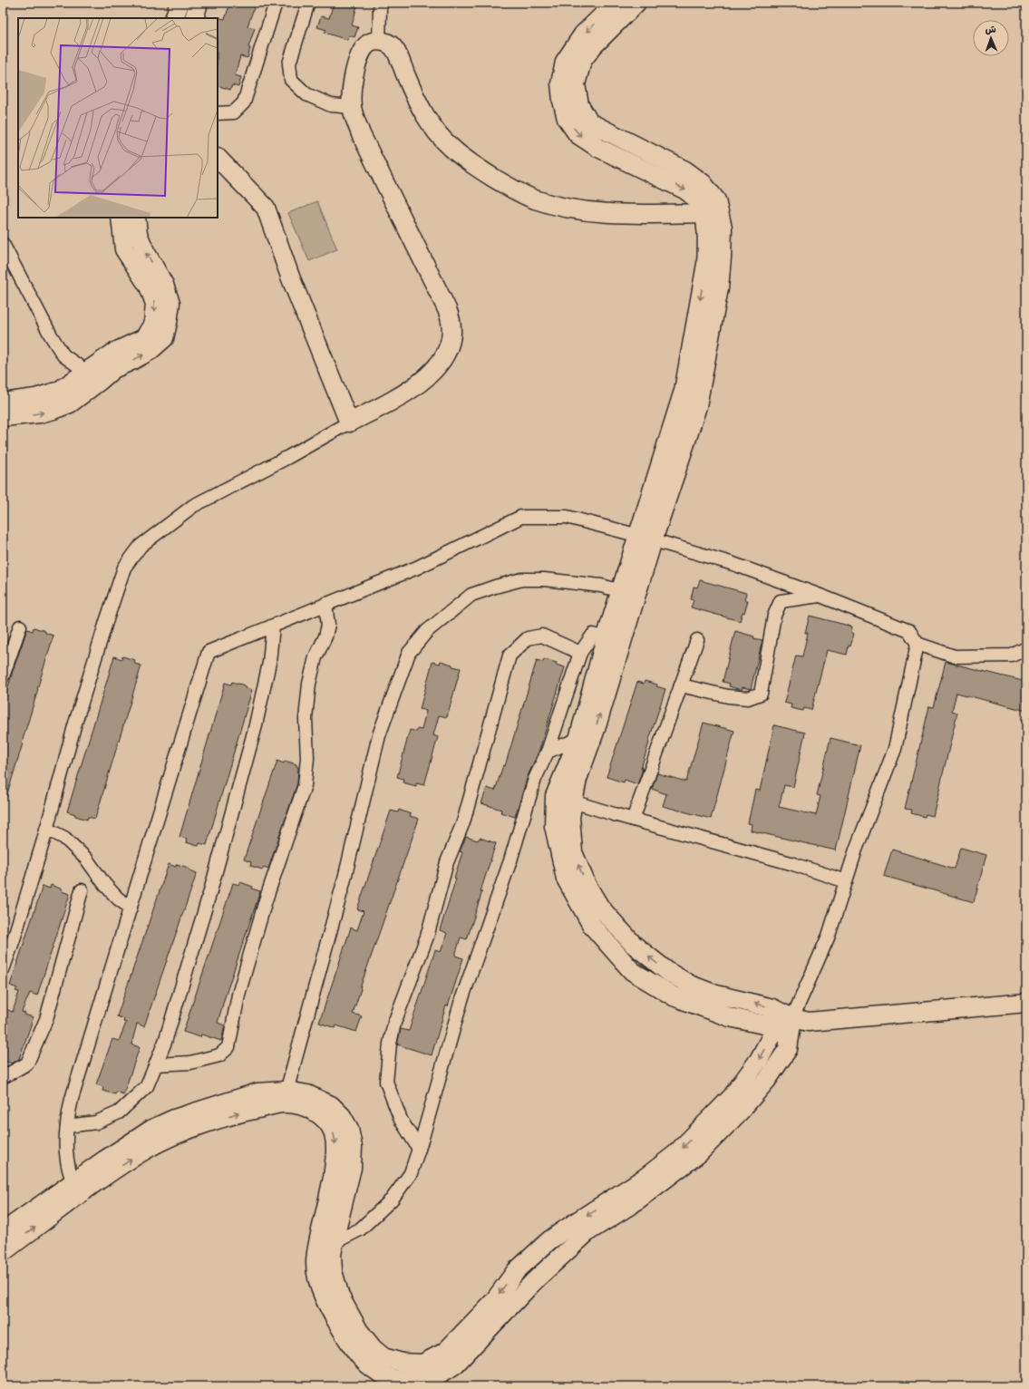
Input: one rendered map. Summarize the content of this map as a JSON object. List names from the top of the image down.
{
  "north": "top"
}
